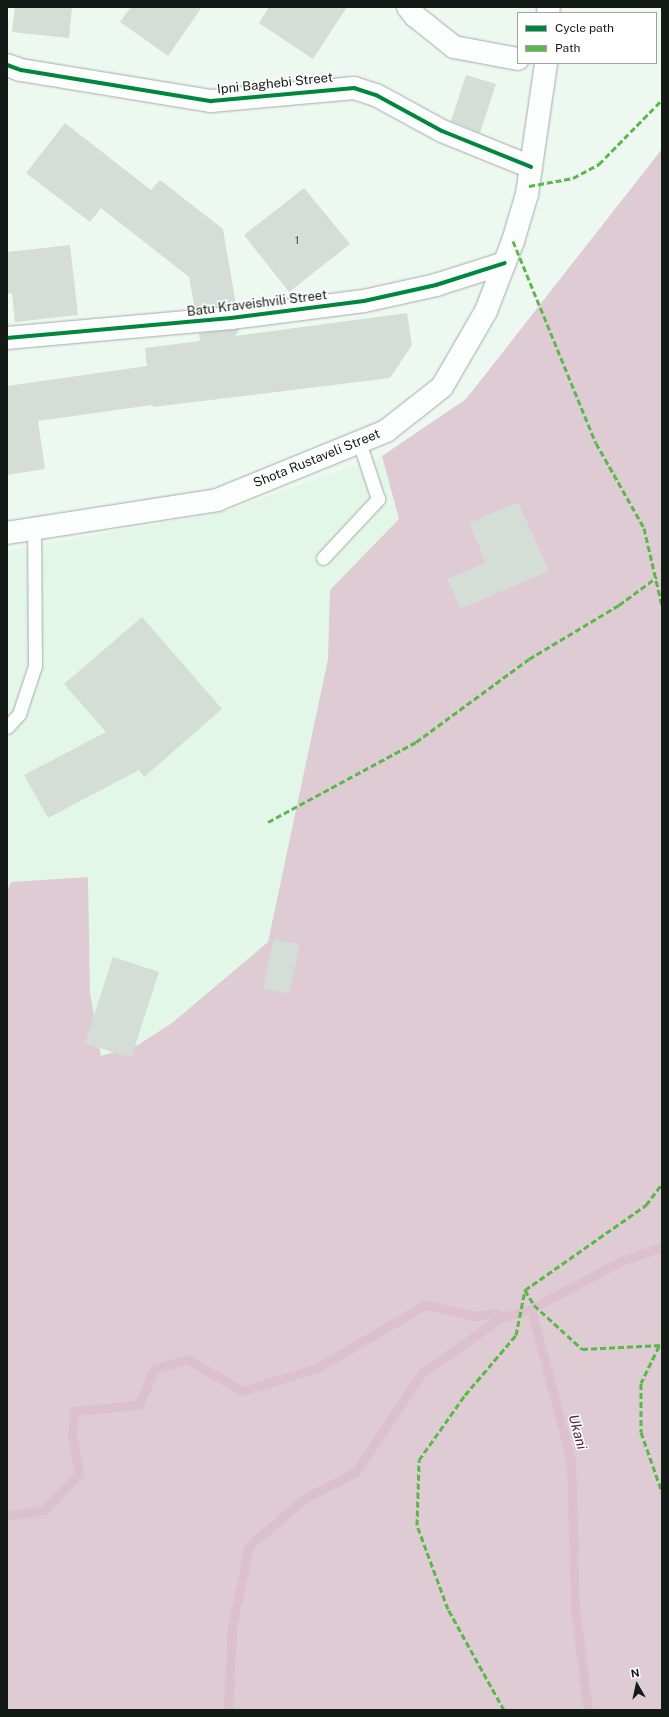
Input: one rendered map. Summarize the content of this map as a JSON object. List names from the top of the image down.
{
  "streets": {
    "street": ["Ipni Baghebi Street", "Batu Kraveishvili Street", "Shota Rustaveli Street"]
  },
  "crossings": [
    ["Ipni Baghebi Street", "Shota Rustaveli Street"],
    ["Batu Kraveishvili Street", "Shota Rustaveli Street"]
  ],
  "water": ["Ukani"],
  "house_numbers": ["1"],
  "legend": ["Cycle path", "Path"],
  "north": "top"
}
